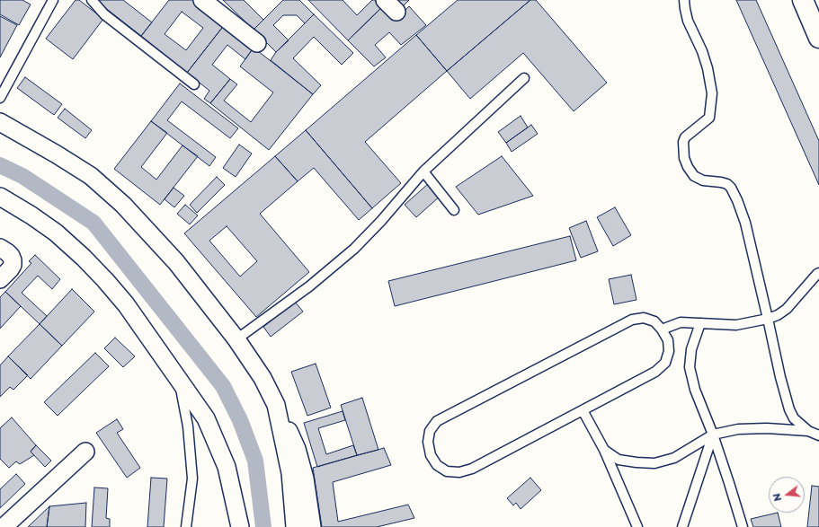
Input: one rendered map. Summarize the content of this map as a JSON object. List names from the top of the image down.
{
  "north": "left"
}
